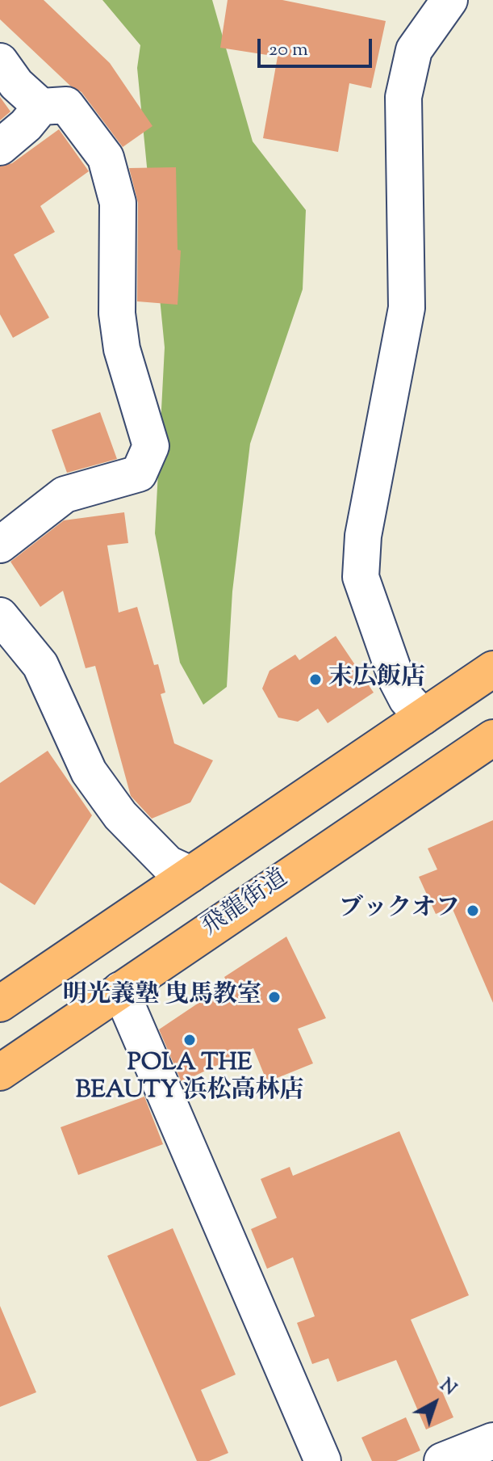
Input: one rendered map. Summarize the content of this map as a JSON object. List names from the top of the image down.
{
  "streets": {
    "highway": ["飛龍街道"]
  },
  "places": [
    "末広飯店",
    "ブックオフ",
    "明光義塾 曳馬教室",
    "POLA THE BEAUTY 浜松高林店"
  ],
  "scale_bar": "20 m",
  "north": "top right"
}
